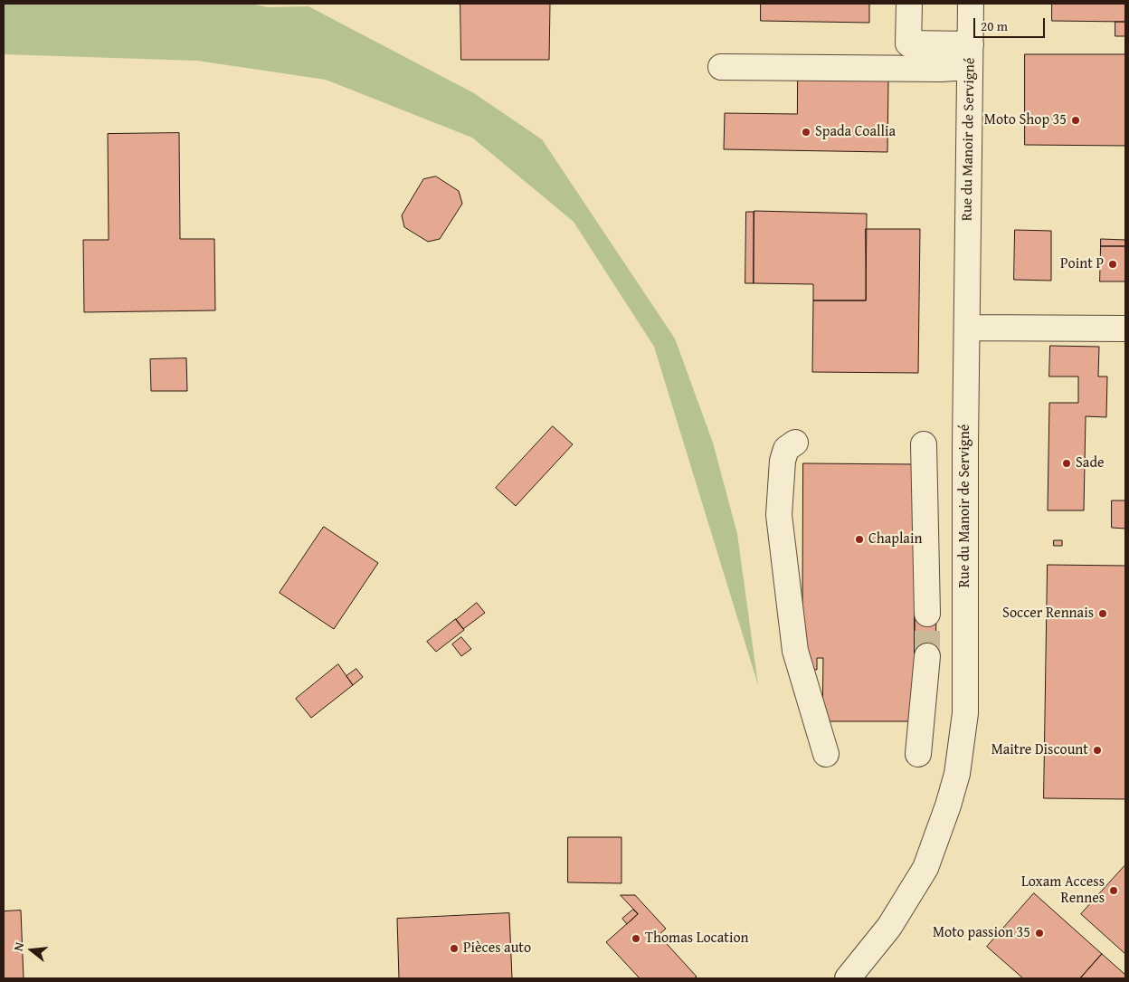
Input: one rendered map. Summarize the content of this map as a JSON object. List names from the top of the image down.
{
  "streets": {
    "street": ["Rue du Manoir de Servigné"]
  },
  "places": [
    "Moto Shop 35",
    "Spada Coallia",
    "Point P",
    "Sade",
    "Chaplain",
    "Soccer Rennais",
    "Maitre Discount",
    "Loxam Access Rennes",
    "Moto passion 35",
    "Thomas Location",
    "Pièces auto"
  ],
  "scale_bar": "20 m",
  "north": "left"
}
